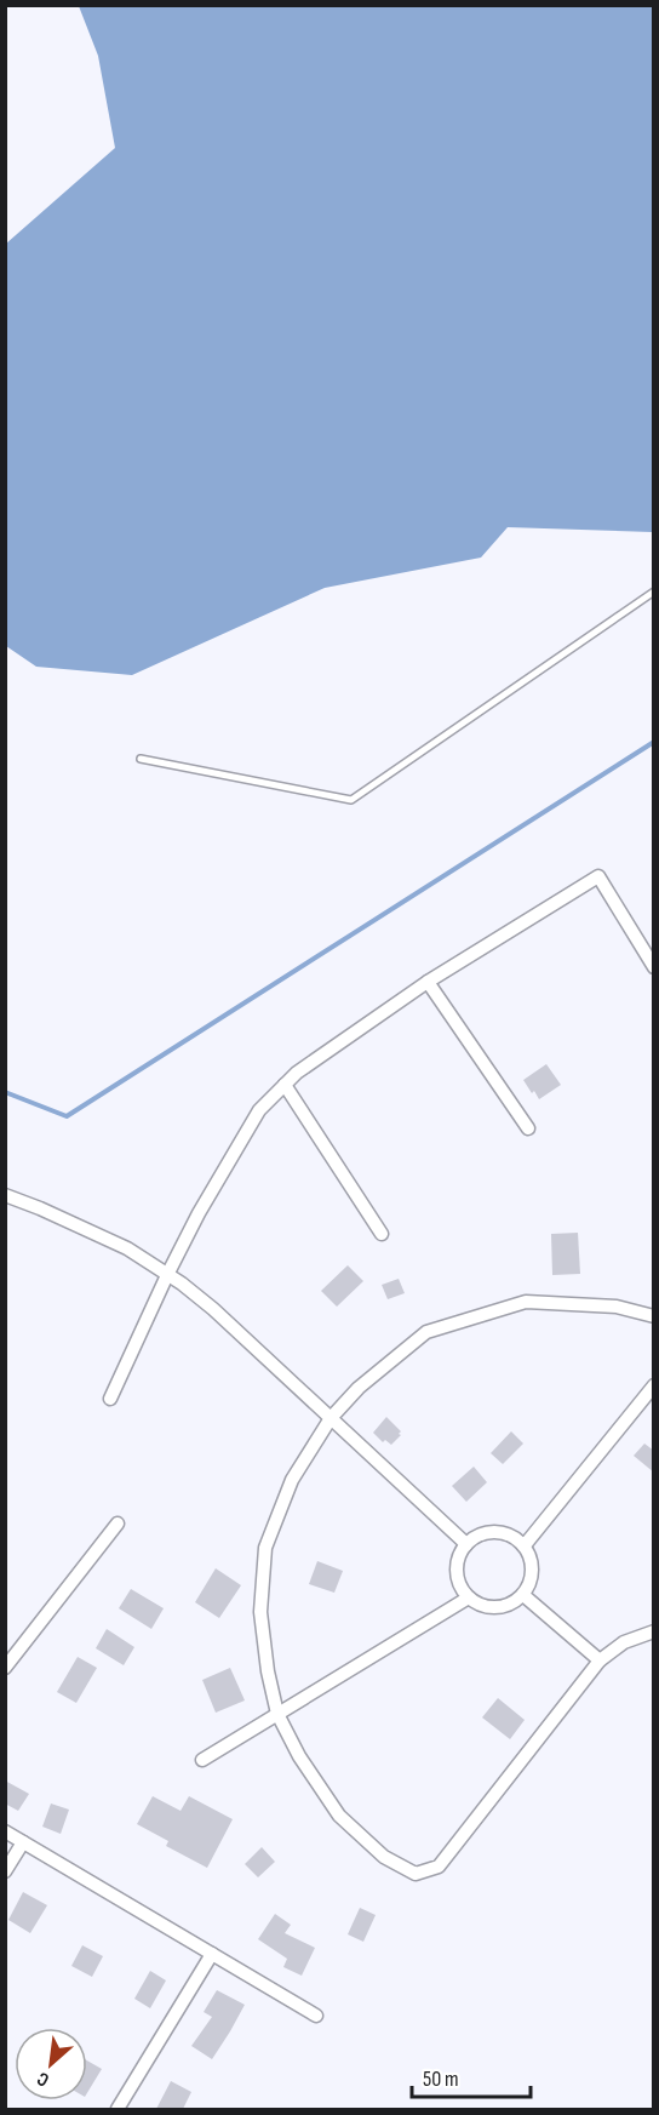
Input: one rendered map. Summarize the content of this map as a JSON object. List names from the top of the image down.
{
  "scale_bar": "50 m",
  "north": "bottom left"
}
